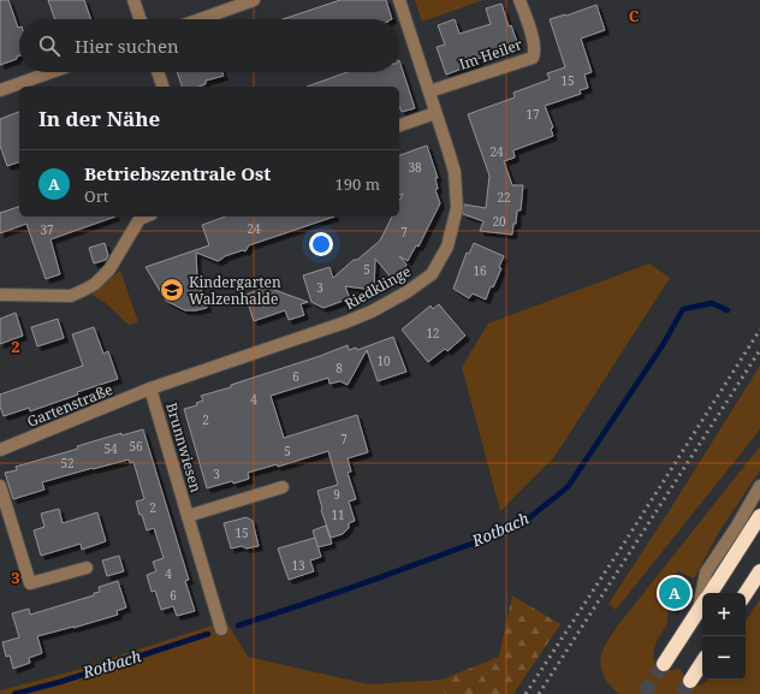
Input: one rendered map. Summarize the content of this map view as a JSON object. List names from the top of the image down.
{
  "streets": {
    "street": [
      "Im Heiler",
      "Riedklinge",
      "Gartenstraße",
      "Brunnwiesen"
    ]
  },
  "crossings": [
    ["Im Heiler", "Riedklinge"],
    ["Riedklinge", "Gartenstraße"],
    ["Riedklinge", "Brunnwiesen"],
    ["Gartenstraße", "Brunnwiesen"]
  ],
  "water": ["Rotbach"],
  "places": {
    "school or university": ["Kindergarten Walzenhalde"]
  },
  "house_numbers": [
    "15",
    "17",
    "24",
    "38",
    "22",
    "20",
    "24",
    "37",
    "7",
    "5",
    "16",
    "3",
    "12",
    "10",
    "8",
    "6",
    "4",
    "2",
    "7",
    "56",
    "54",
    "5",
    "52",
    "3",
    "9",
    "2",
    "11",
    "15",
    "13",
    "4",
    "6"
  ],
  "page": {
    "search": "Hier suchen",
    "heading": "In der Nähe",
    "list": [
      {
        "mark": "A",
        "name": "Betriebszentrale Ost",
        "note": "Ort",
        "value": "190 m"
      }
    ],
    "pins": "A",
    "map_buttons": ["+", "−"]
  },
  "grid": {
    "columns": ["C"],
    "rows": ["2", "3"]
  }
}
